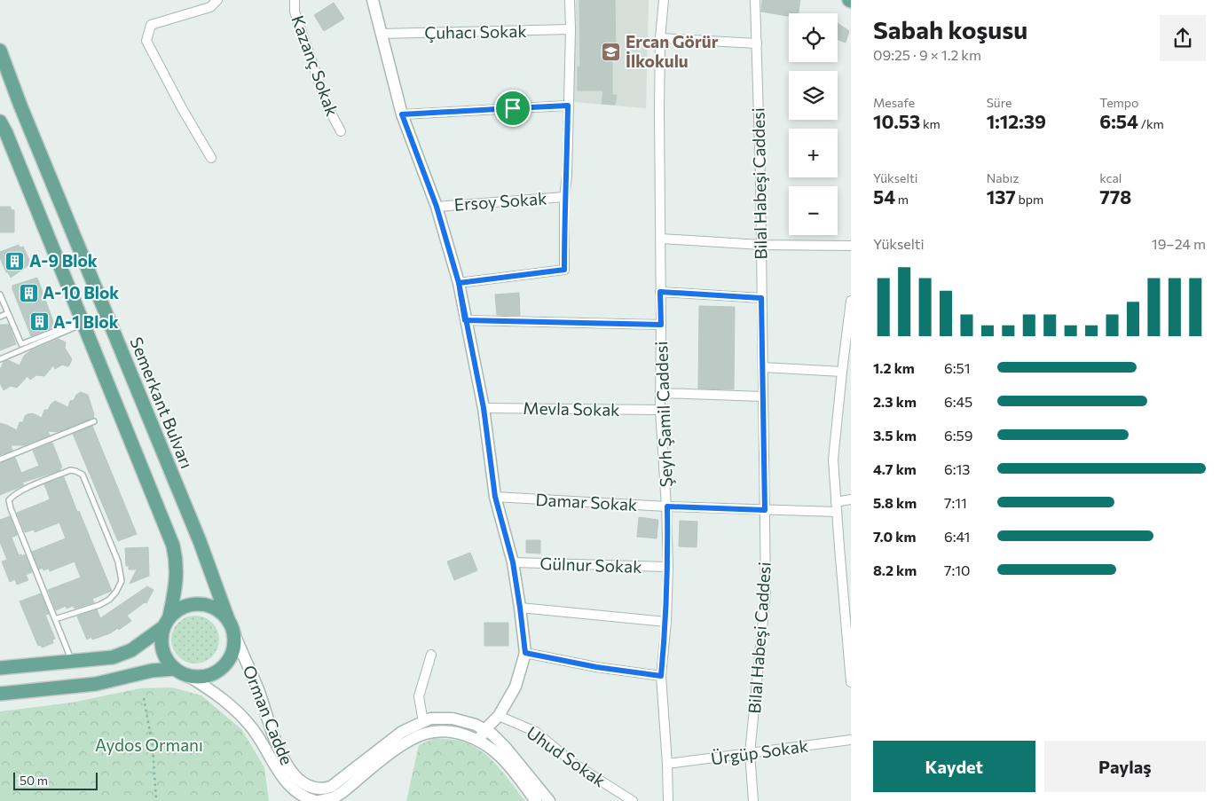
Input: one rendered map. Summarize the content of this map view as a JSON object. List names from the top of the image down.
{
  "streets": {
    "main road": ["Semerkant Bulvarı"],
    "street": [
      "Çuhacı Sokak",
      "Kazanç Sokak",
      "Bilal Habeşi Caddesi",
      "Ersoy Sokak",
      "Mevla Sokak",
      "Şeyh Şamil Caddesi",
      "Damar Sokak",
      "Gülnur Sokak",
      "Orman Cadde",
      "Ürgüp Sokak",
      "Uhud Sokak"
    ]
  },
  "crossings": [
    ["Bilal Habeşi Caddesi", "Damar Sokak"],
    ["Bilal Habeşi Caddesi", "Ürgüp Sokak"],
    ["Semerkant Bulvarı", "Orman Cadde"],
    ["Mevla Sokak", "Şeyh Şamil Caddesi"],
    ["Şeyh Şamil Caddesi", "Damar Sokak"],
    ["Şeyh Şamil Caddesi", "Gülnur Sokak"],
    ["Şeyh Şamil Caddesi", "Ürgüp Sokak"]
  ],
  "parks": ["Aydos Ormanı"],
  "places": {
    "school or university": ["Ercan Görür İlkokulu"],
    "building": ["A-9 Blok", "A-10 Blok", "A-1 Blok"]
  },
  "scale_bar": "50 m",
  "page": {
    "heading": ["Sabah koşusu", "09:25 · 9 × 1.2 km"],
    "map_buttons": ["+", "−"],
    "stats": [
      ["Mesafe", "10.53 km"],
      ["Süre", "1:12:39"],
      ["Tempo", "6:54 /km"],
      ["Yükselti", "54 m"],
      ["Nabız", "137 bpm"],
      ["kcal", "778"]
    ],
    "chart": ["Yükselti", "19–24 m"],
    "list": [
      {
        "name": "1.2 km",
        "note": "6:51"
      },
      {
        "name": "2.3 km",
        "note": "6:45"
      },
      {
        "name": "3.5 km",
        "note": "6:59"
      },
      {
        "name": "4.7 km",
        "note": "6:13"
      },
      {
        "name": "5.8 km",
        "note": "7:11"
      },
      {
        "name": "7.0 km",
        "note": "6:41"
      },
      {
        "name": "8.2 km",
        "note": "7:10"
      }
    ],
    "buttons": ["Kaydet", "Paylaş"],
    "scale": "50 m"
  }
}
